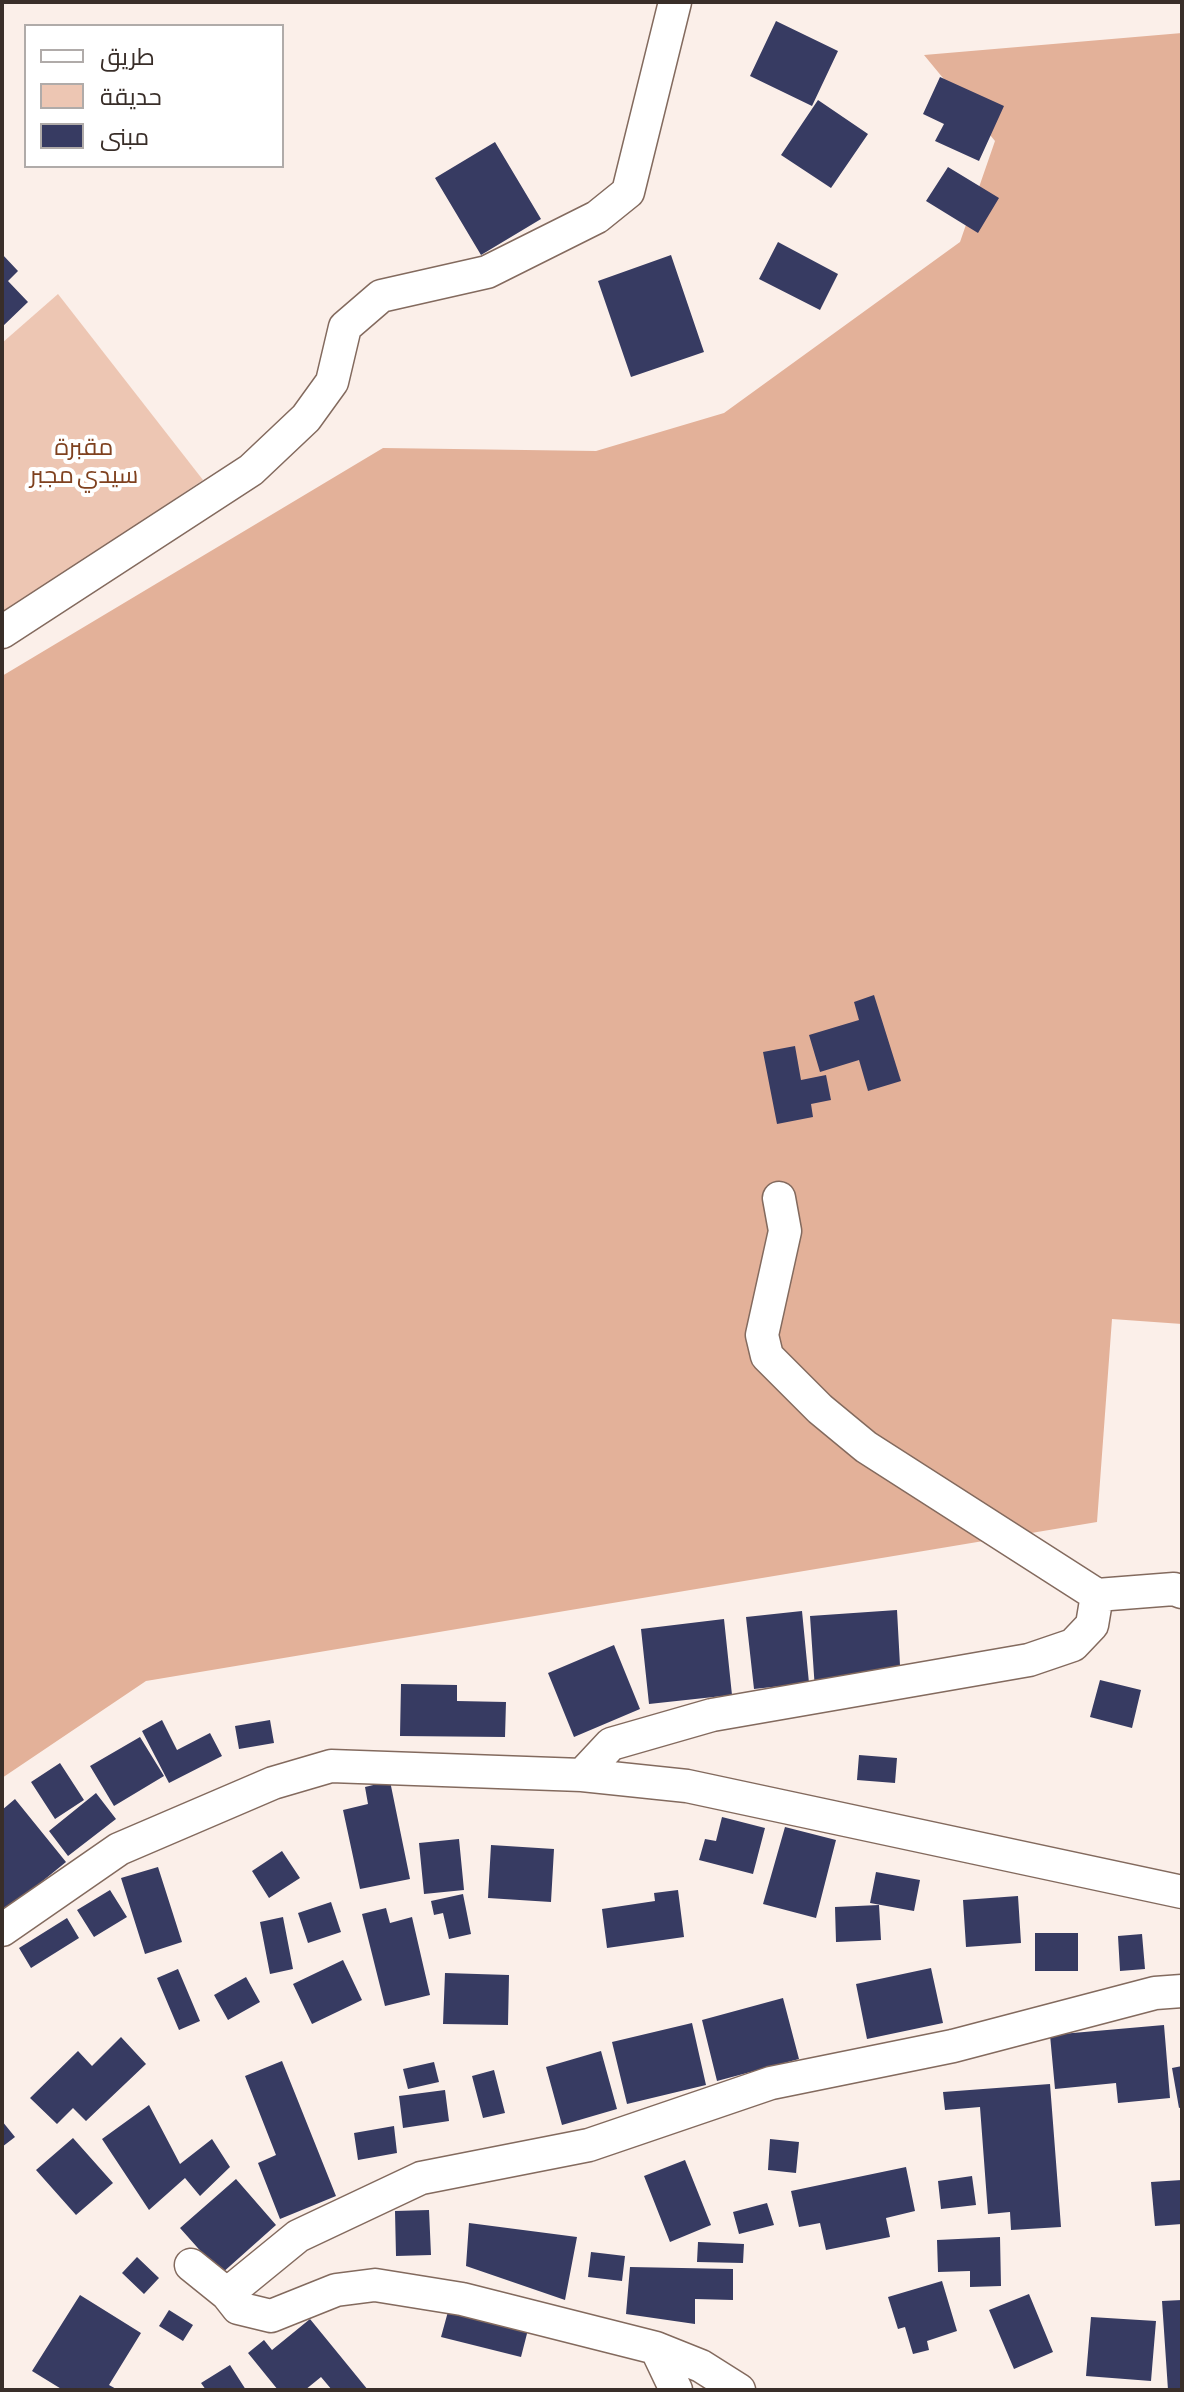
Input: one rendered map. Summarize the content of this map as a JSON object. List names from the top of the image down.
{
  "parks": ["مقبرة سيدي مجبر"],
  "legend": ["طريق", "حديقة", "مبنى"]
}
